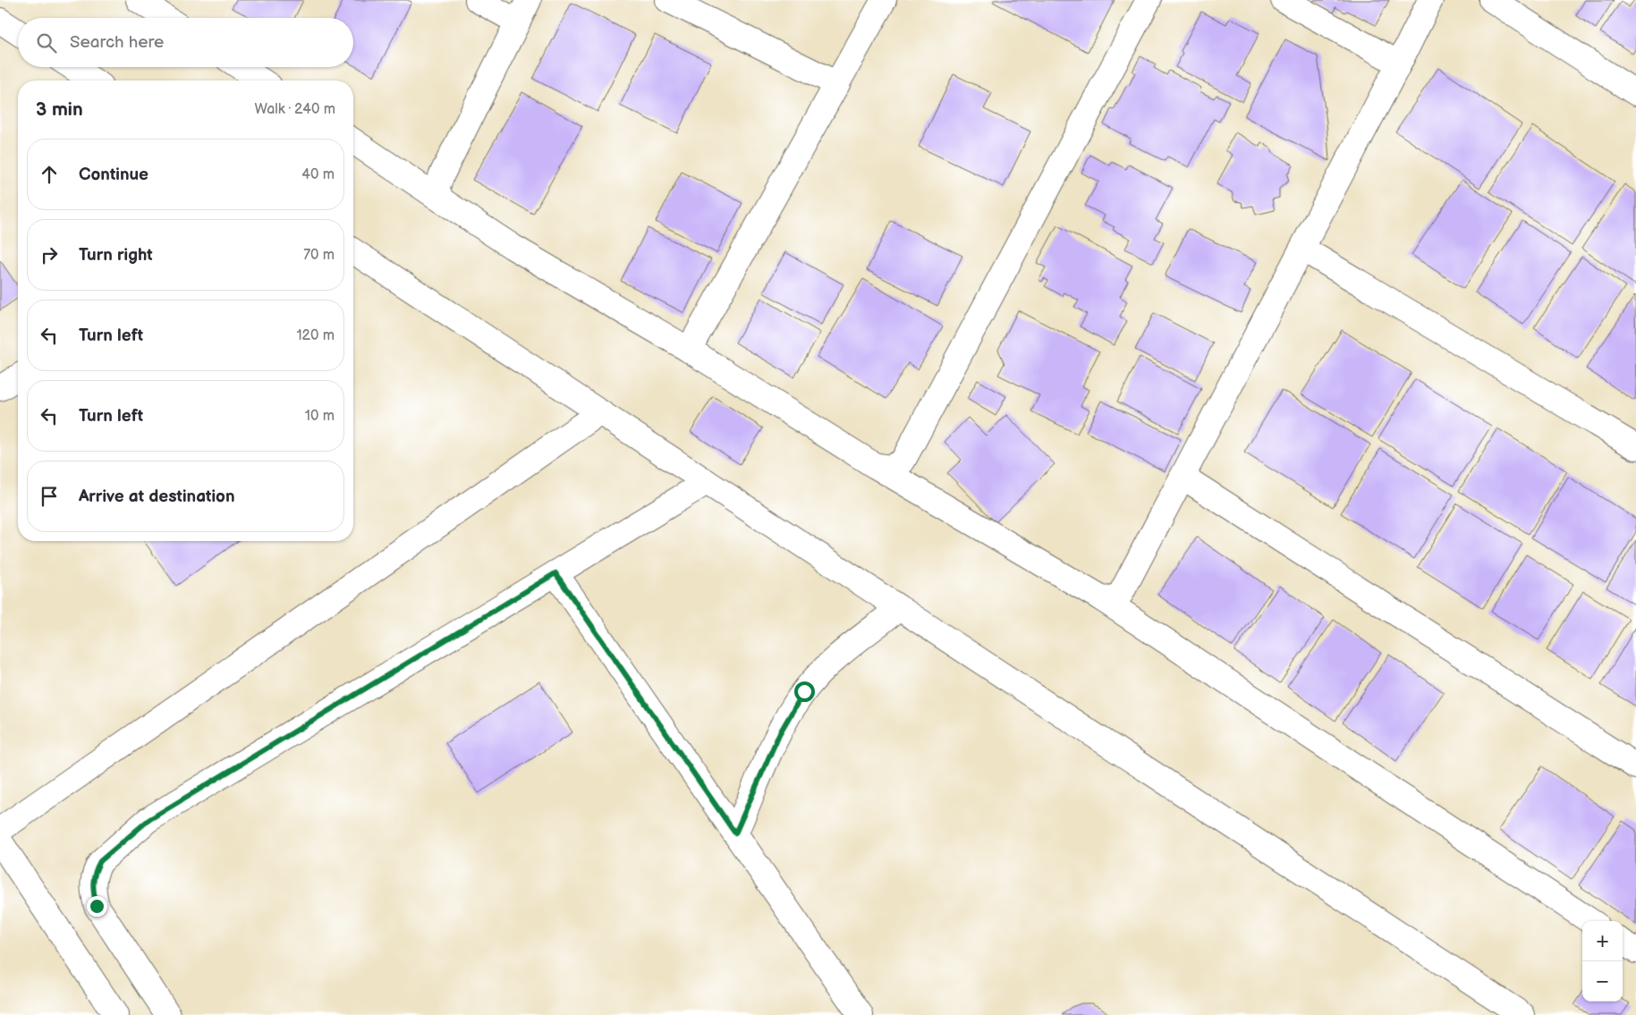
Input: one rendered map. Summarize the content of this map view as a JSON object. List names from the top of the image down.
{
  "page": {
    "search": "Search here",
    "heading": ["3 min", "Walk · 240 m"],
    "list": [
      ["Continue", "40 m"],
      ["Turn right", "70 m"],
      ["Turn left", "120 m"],
      ["Turn left", "10 m"],
      "Arrive at destination"
    ],
    "map_buttons": ["+", "−"]
  }
}
